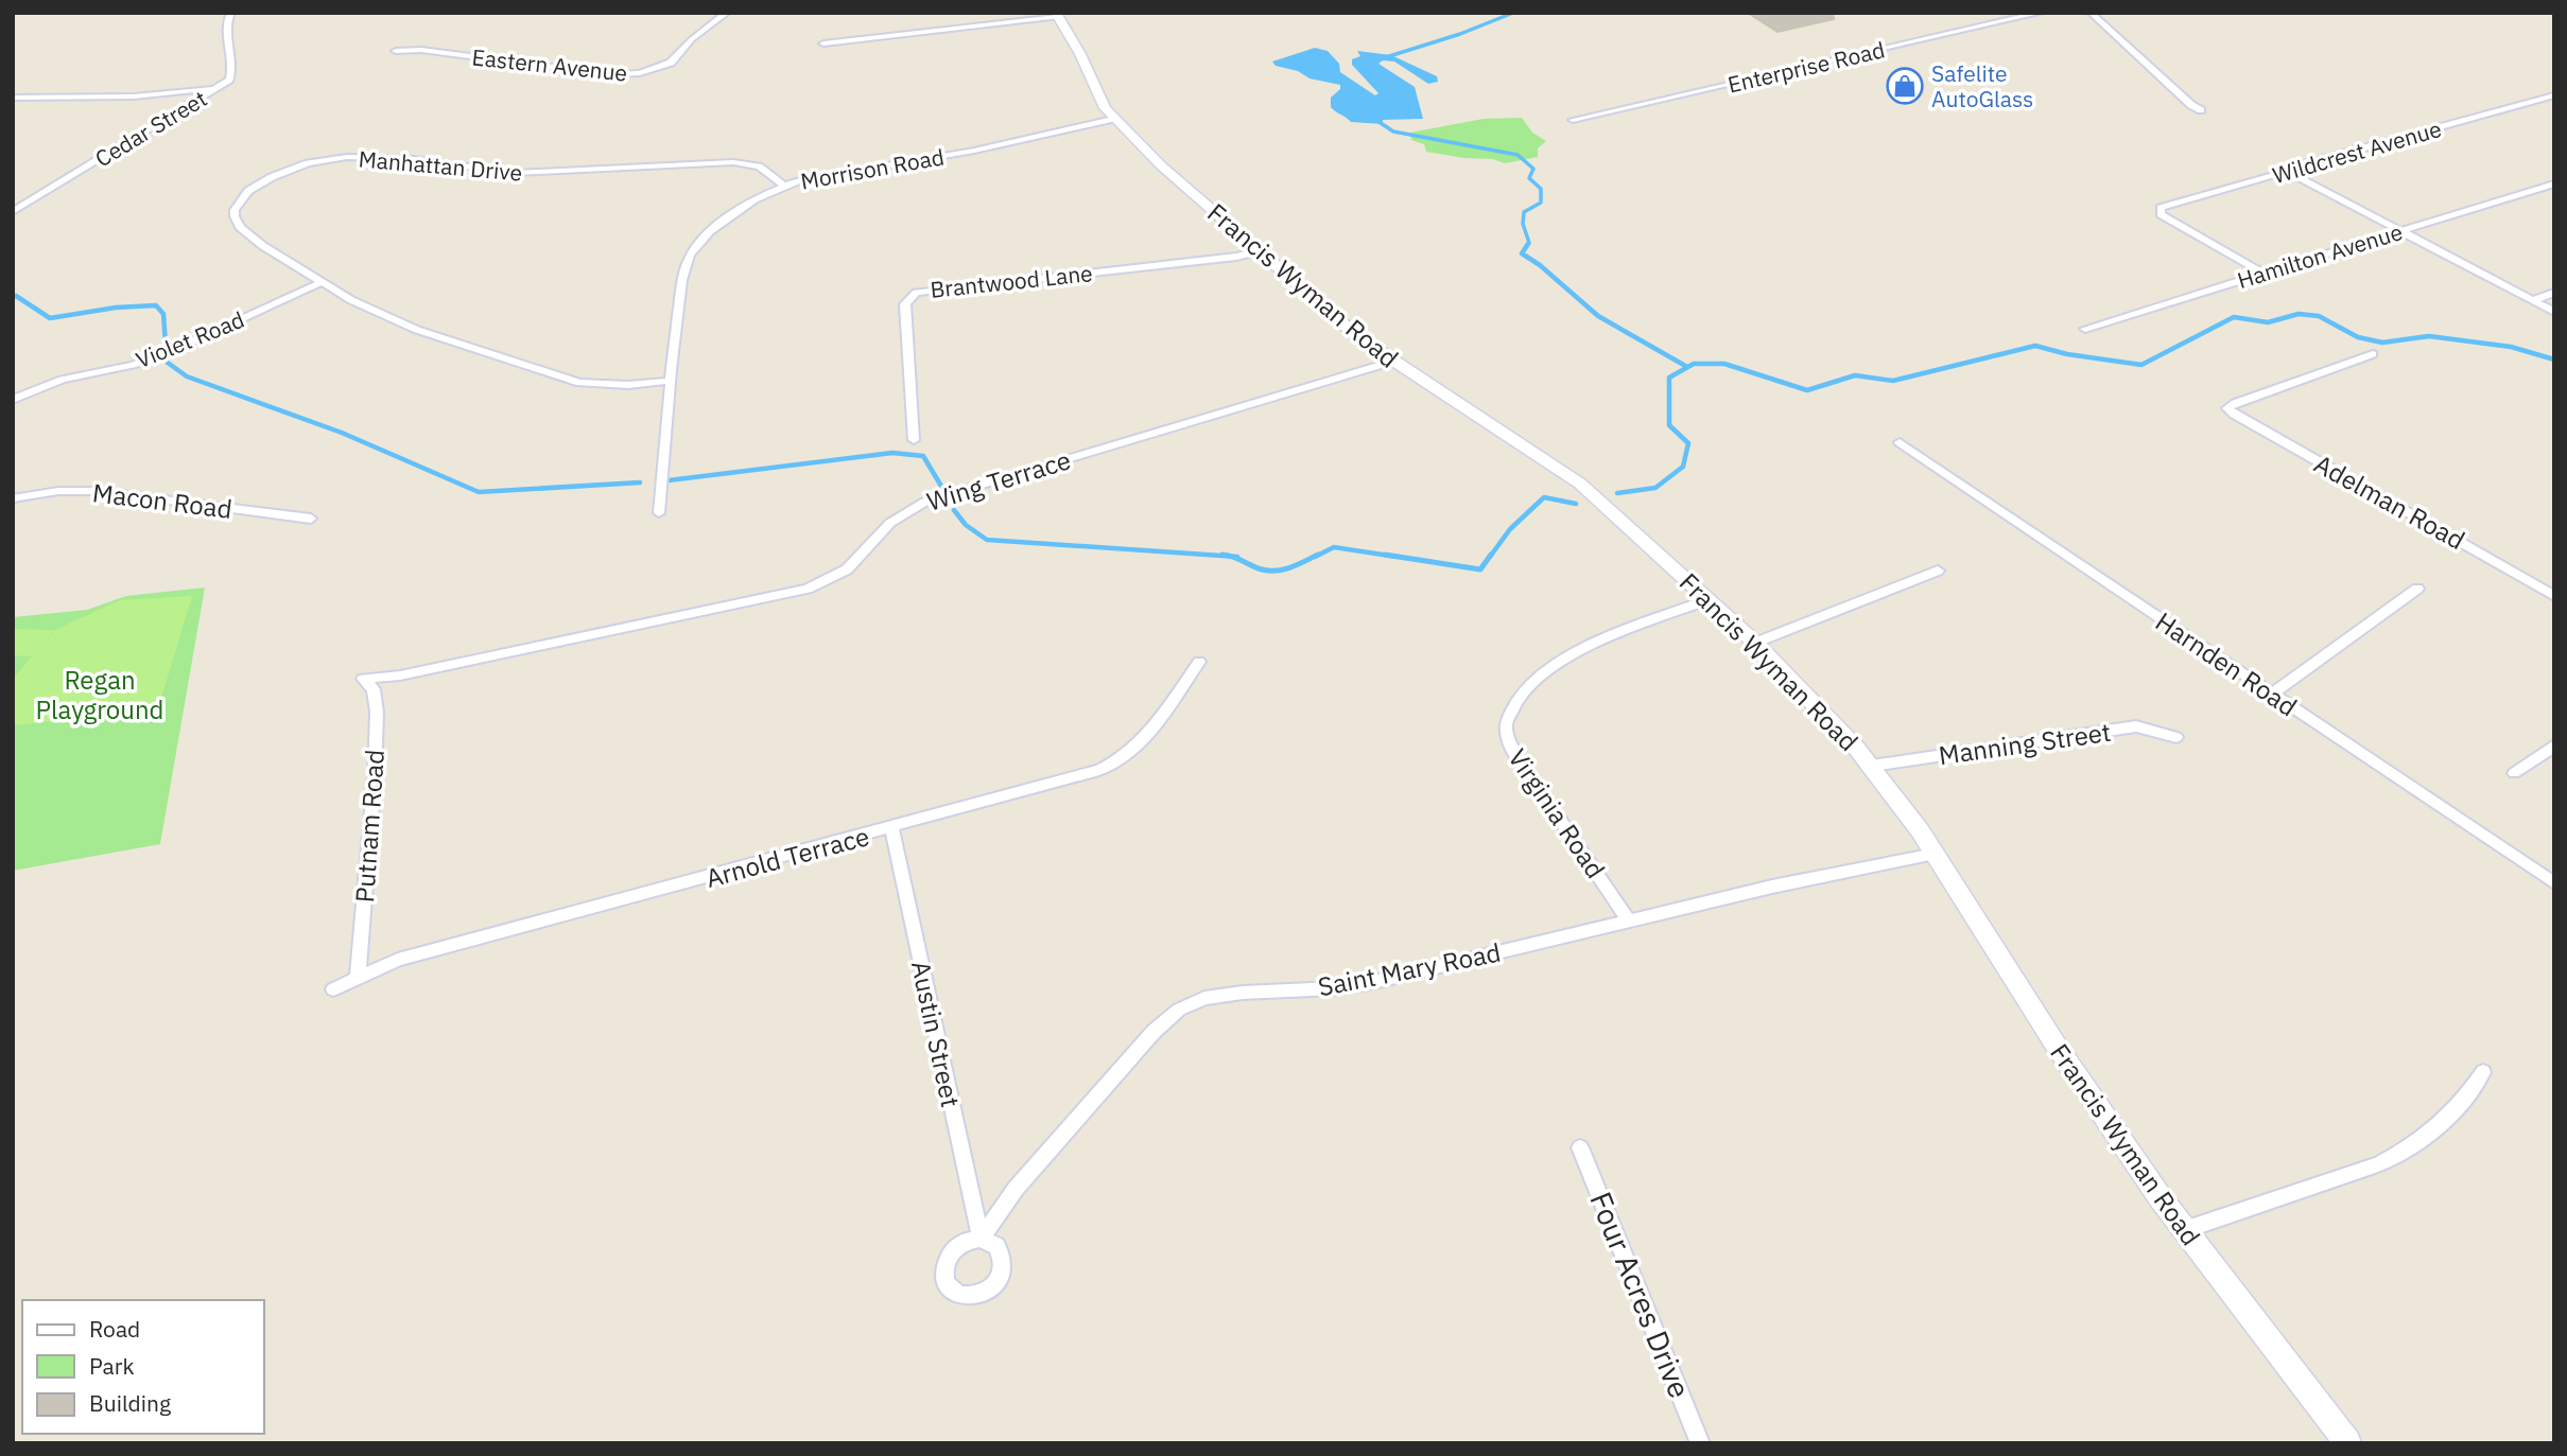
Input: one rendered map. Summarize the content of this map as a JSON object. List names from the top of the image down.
{
  "streets": {
    "main road": ["Francis Wyman Road"],
    "street": [
      "Eastern Avenue",
      "Enterprise Road",
      "Cedar Street",
      "Wildcrest Avenue",
      "Manhattan Drive",
      "Morrison Road",
      "Hamilton Avenue",
      "Brantwood Lane",
      "Violet Road",
      "Wing Terrace",
      "Macon Road",
      "Adelman Road",
      "Harnden Road",
      "Manning Street",
      "Virginia Road",
      "Putnam Road",
      "Arnold Terrace",
      "Saint Mary Road",
      "Austin Street",
      "Four Acres Drive"
    ]
  },
  "crossings": [
    ["Manhattan Drive", "Morrison Road"],
    ["Manhattan Drive", "Violet Road"],
    ["Morrison Road", "Francis Wyman Road"],
    ["Brantwood Lane", "Francis Wyman Road"],
    ["Francis Wyman Road", "Wing Terrace"],
    ["Francis Wyman Road", "Manning Street"],
    ["Francis Wyman Road", "Virginia Road"],
    ["Francis Wyman Road", "Saint Mary Road"],
    ["Wing Terrace", "Putnam Road"],
    ["Virginia Road", "Saint Mary Road"],
    ["Putnam Road", "Arnold Terrace"],
    ["Arnold Terrace", "Austin Street"],
    ["Saint Mary Road", "Austin Street"]
  ],
  "parks": ["Regan Playground"],
  "places": {
    "shop": ["Safelite AutoGlass"]
  },
  "legend": ["Road", "Park", "Building"]
}
